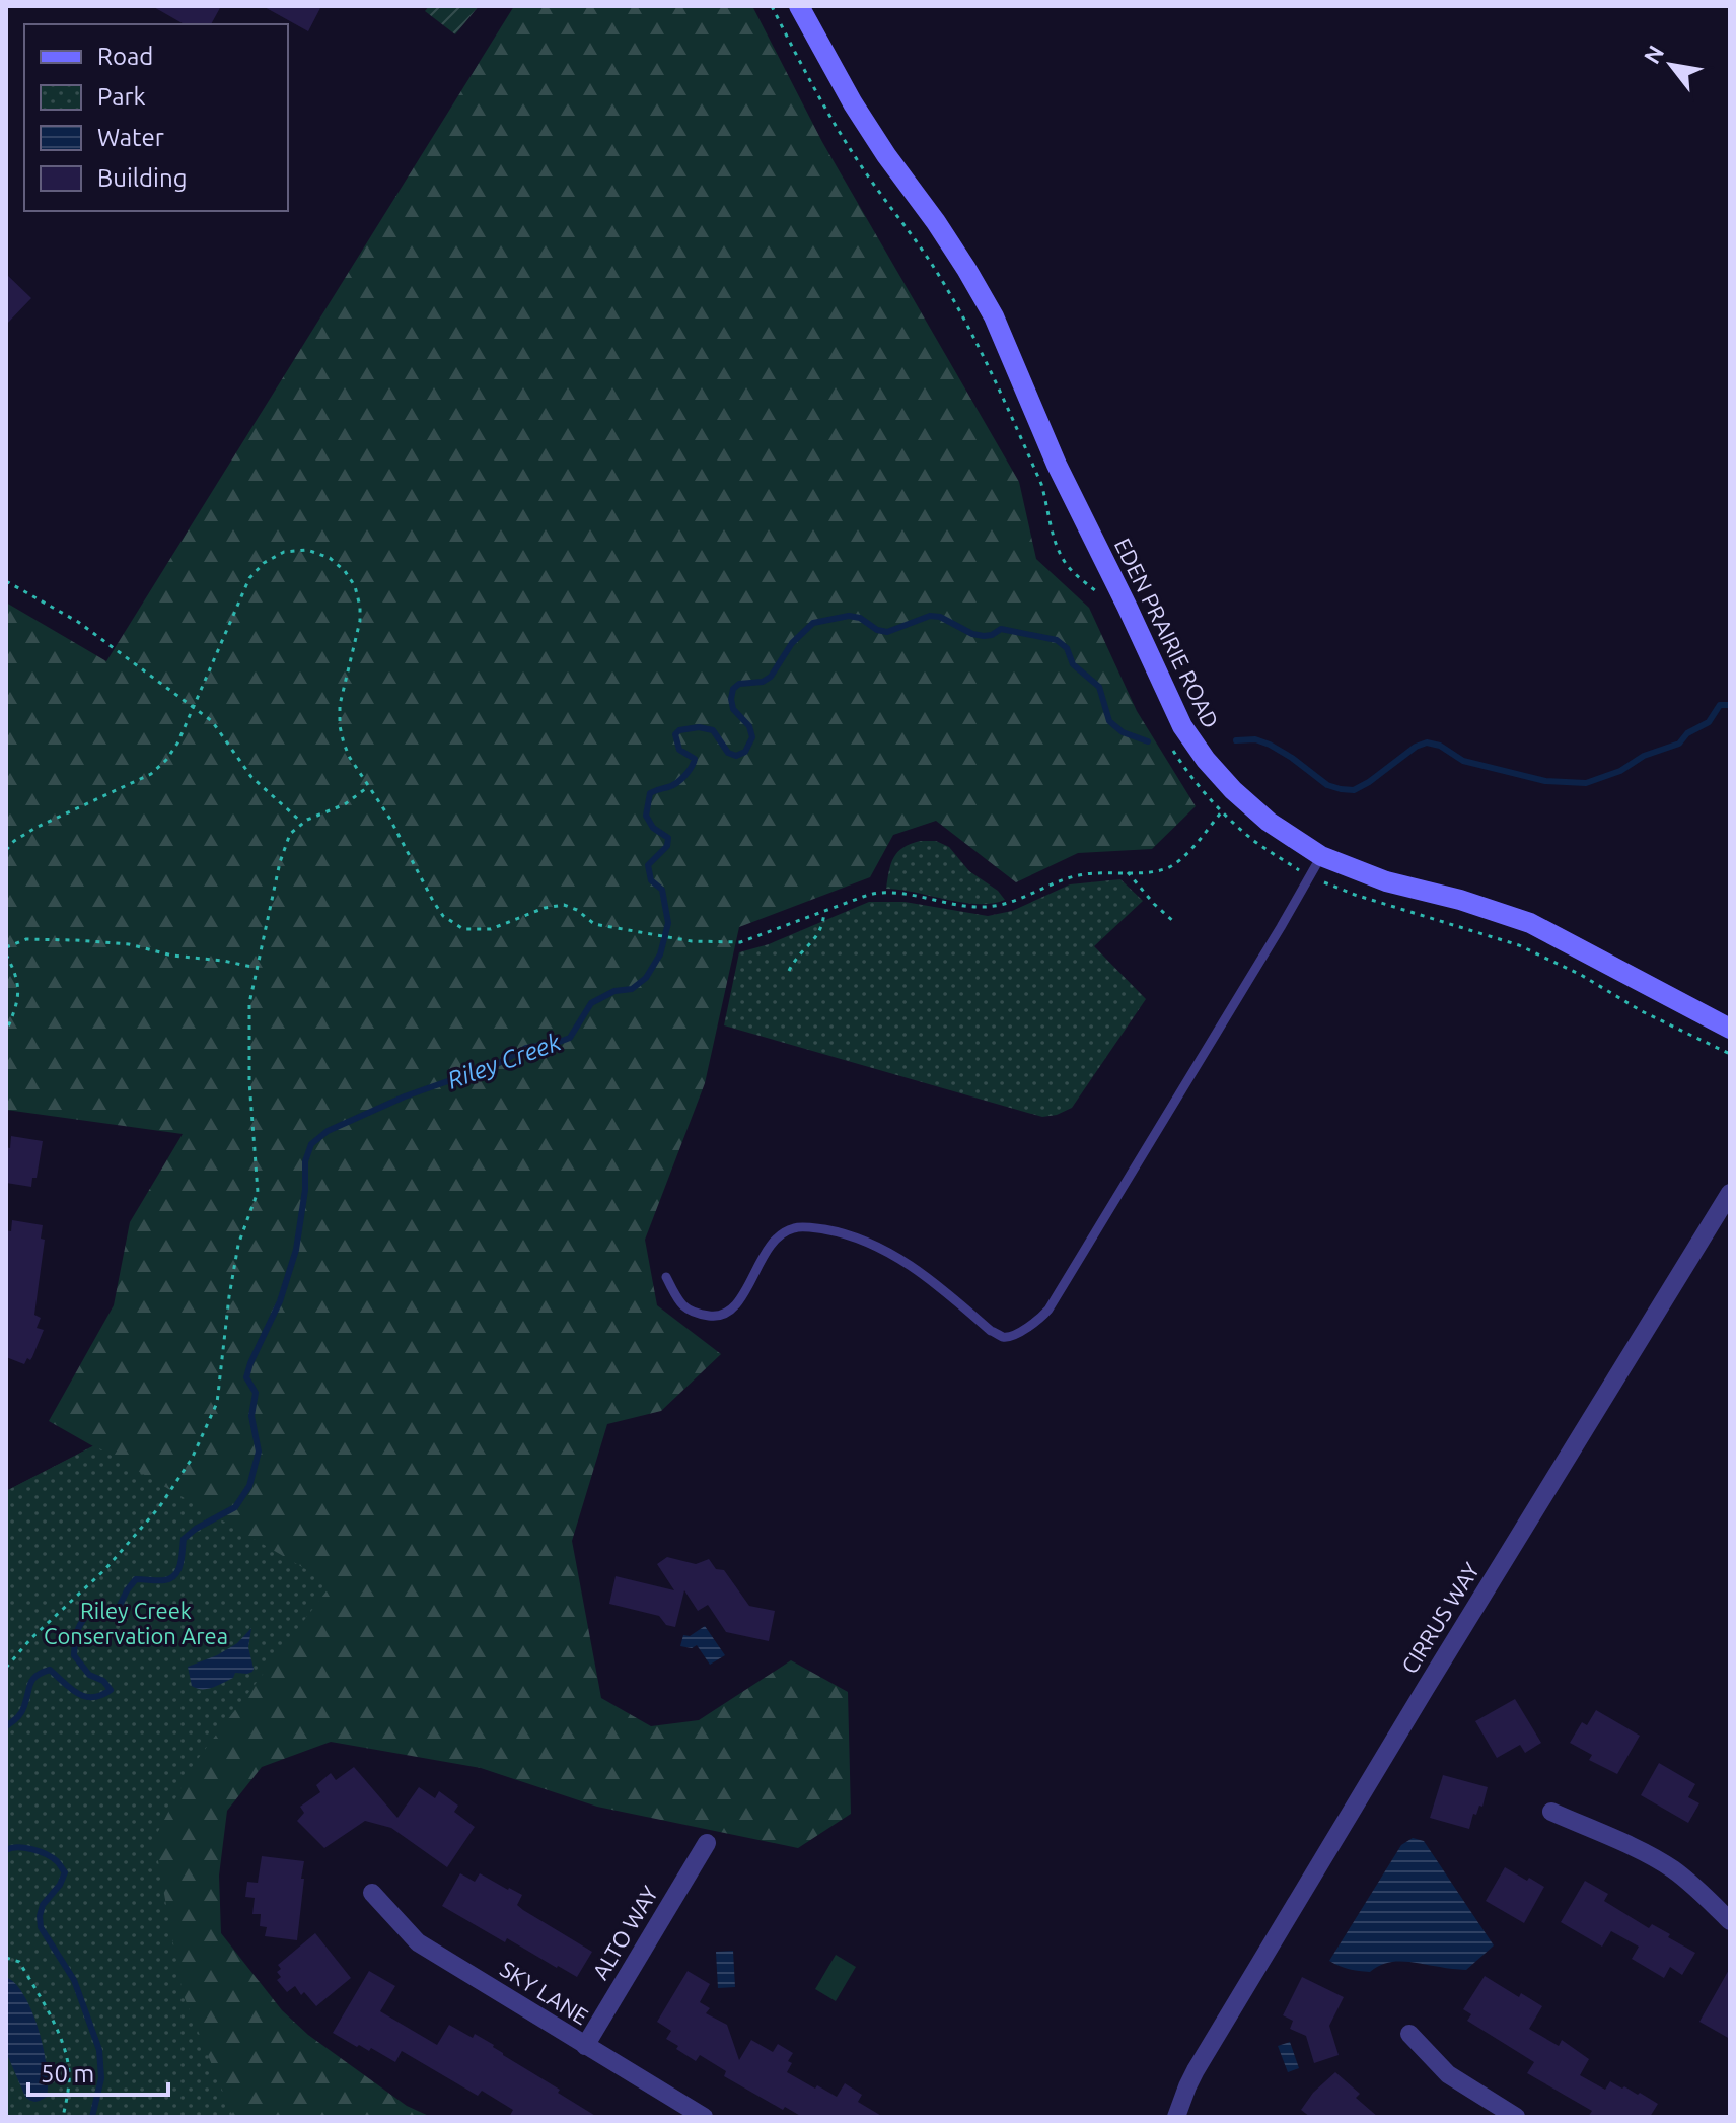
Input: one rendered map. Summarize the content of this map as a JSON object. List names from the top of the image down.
{
  "streets": {
    "street": [
      "EDEN PRAIRIE ROAD",
      "CIRRUS WAY",
      "ALTO WAY",
      "SKY LANE"
    ]
  },
  "crossings": [
    ["ALTO WAY", "SKY LANE"]
  ],
  "water": ["Riley Creek"],
  "parks": ["Riley Creek Conservation Area"],
  "legend": [
    "Road",
    "Park",
    "Water",
    "Building"
  ],
  "scale_bar": "50 m",
  "north": "top left"
}
